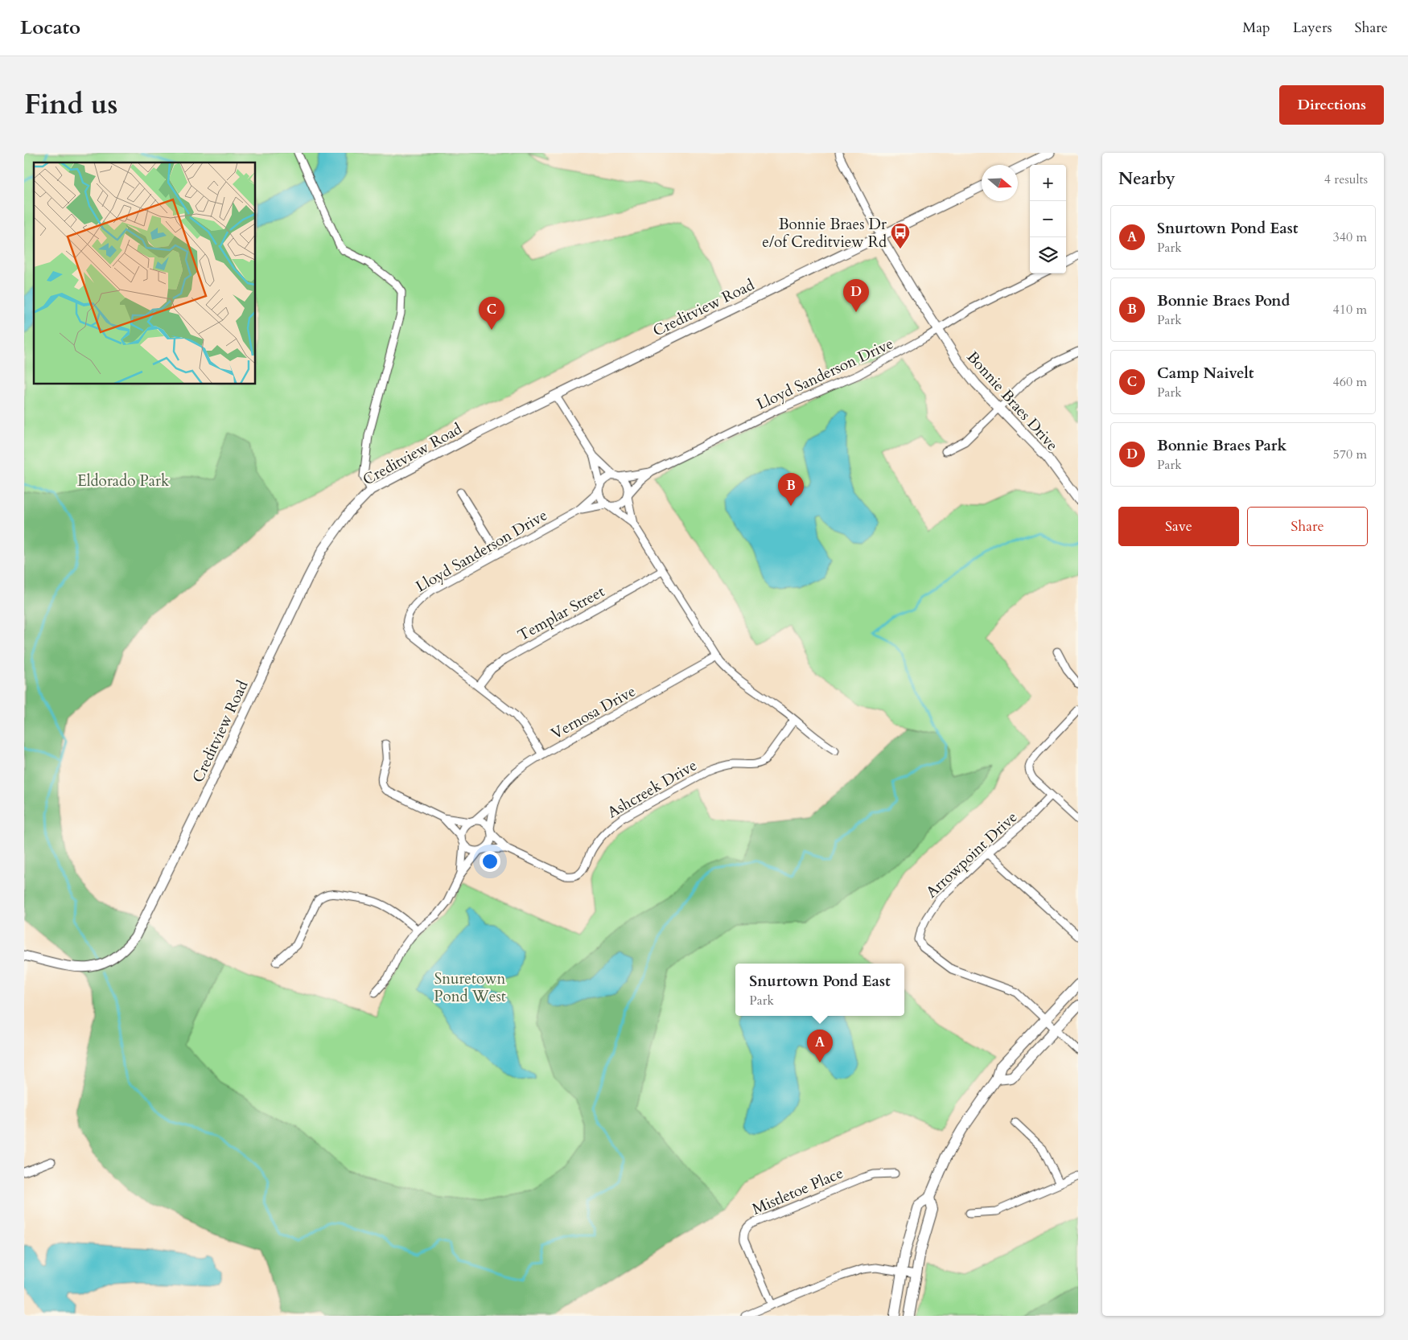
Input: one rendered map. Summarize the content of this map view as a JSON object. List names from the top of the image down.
{
  "streets": {
    "street": [
      "Creditview Road",
      "Lloyd Sanderson Drive",
      "Bonnie Braes Drive",
      "Templar Street",
      "Vernosa Drive",
      "Ashcreek Drive",
      "Arrowpoint Drive",
      "Mistletoe Place"
    ]
  },
  "crossings": [
    ["Creditview Road", "Bonnie Braes Drive"],
    ["Lloyd Sanderson Drive", "Bonnie Braes Drive"],
    ["Lloyd Sanderson Drive", "Templar Street"],
    ["Lloyd Sanderson Drive", "Vernosa Drive"],
    ["Vernosa Drive", "Ashcreek Drive"]
  ],
  "parks": ["Eldorado Park", "Snuretown Pond West"],
  "places": {
    "bus stop": ["Bonnie Braes Dr e/of Creditview Rd"]
  },
  "north": "right",
  "page": {
    "header": "Locato",
    "nav": ["Map", "Layers", "Share"],
    "title": "Find us",
    "buttons": [
      "Directions",
      ["Save", "Share"]
    ],
    "heading": ["Nearby", "4 results"],
    "map_buttons": ["+", "−"],
    "list": [
      {
        "mark": "A",
        "name": "Snurtown Pond East",
        "note": "Park",
        "value": "340 m"
      },
      {
        "mark": "B",
        "name": "Bonnie Braes Pond",
        "note": "Park",
        "value": "410 m"
      },
      {
        "mark": "C",
        "name": "Camp Naivelt",
        "note": "Park",
        "value": "460 m"
      },
      {
        "mark": "D",
        "name": "Bonnie Braes Park",
        "note": "Park",
        "value": "570 m"
      }
    ],
    "pins": [
      "D",
      "C",
      "B",
      "A"
    ],
    "popup": ["Snurtown Pond East", "Park"]
  }
}
